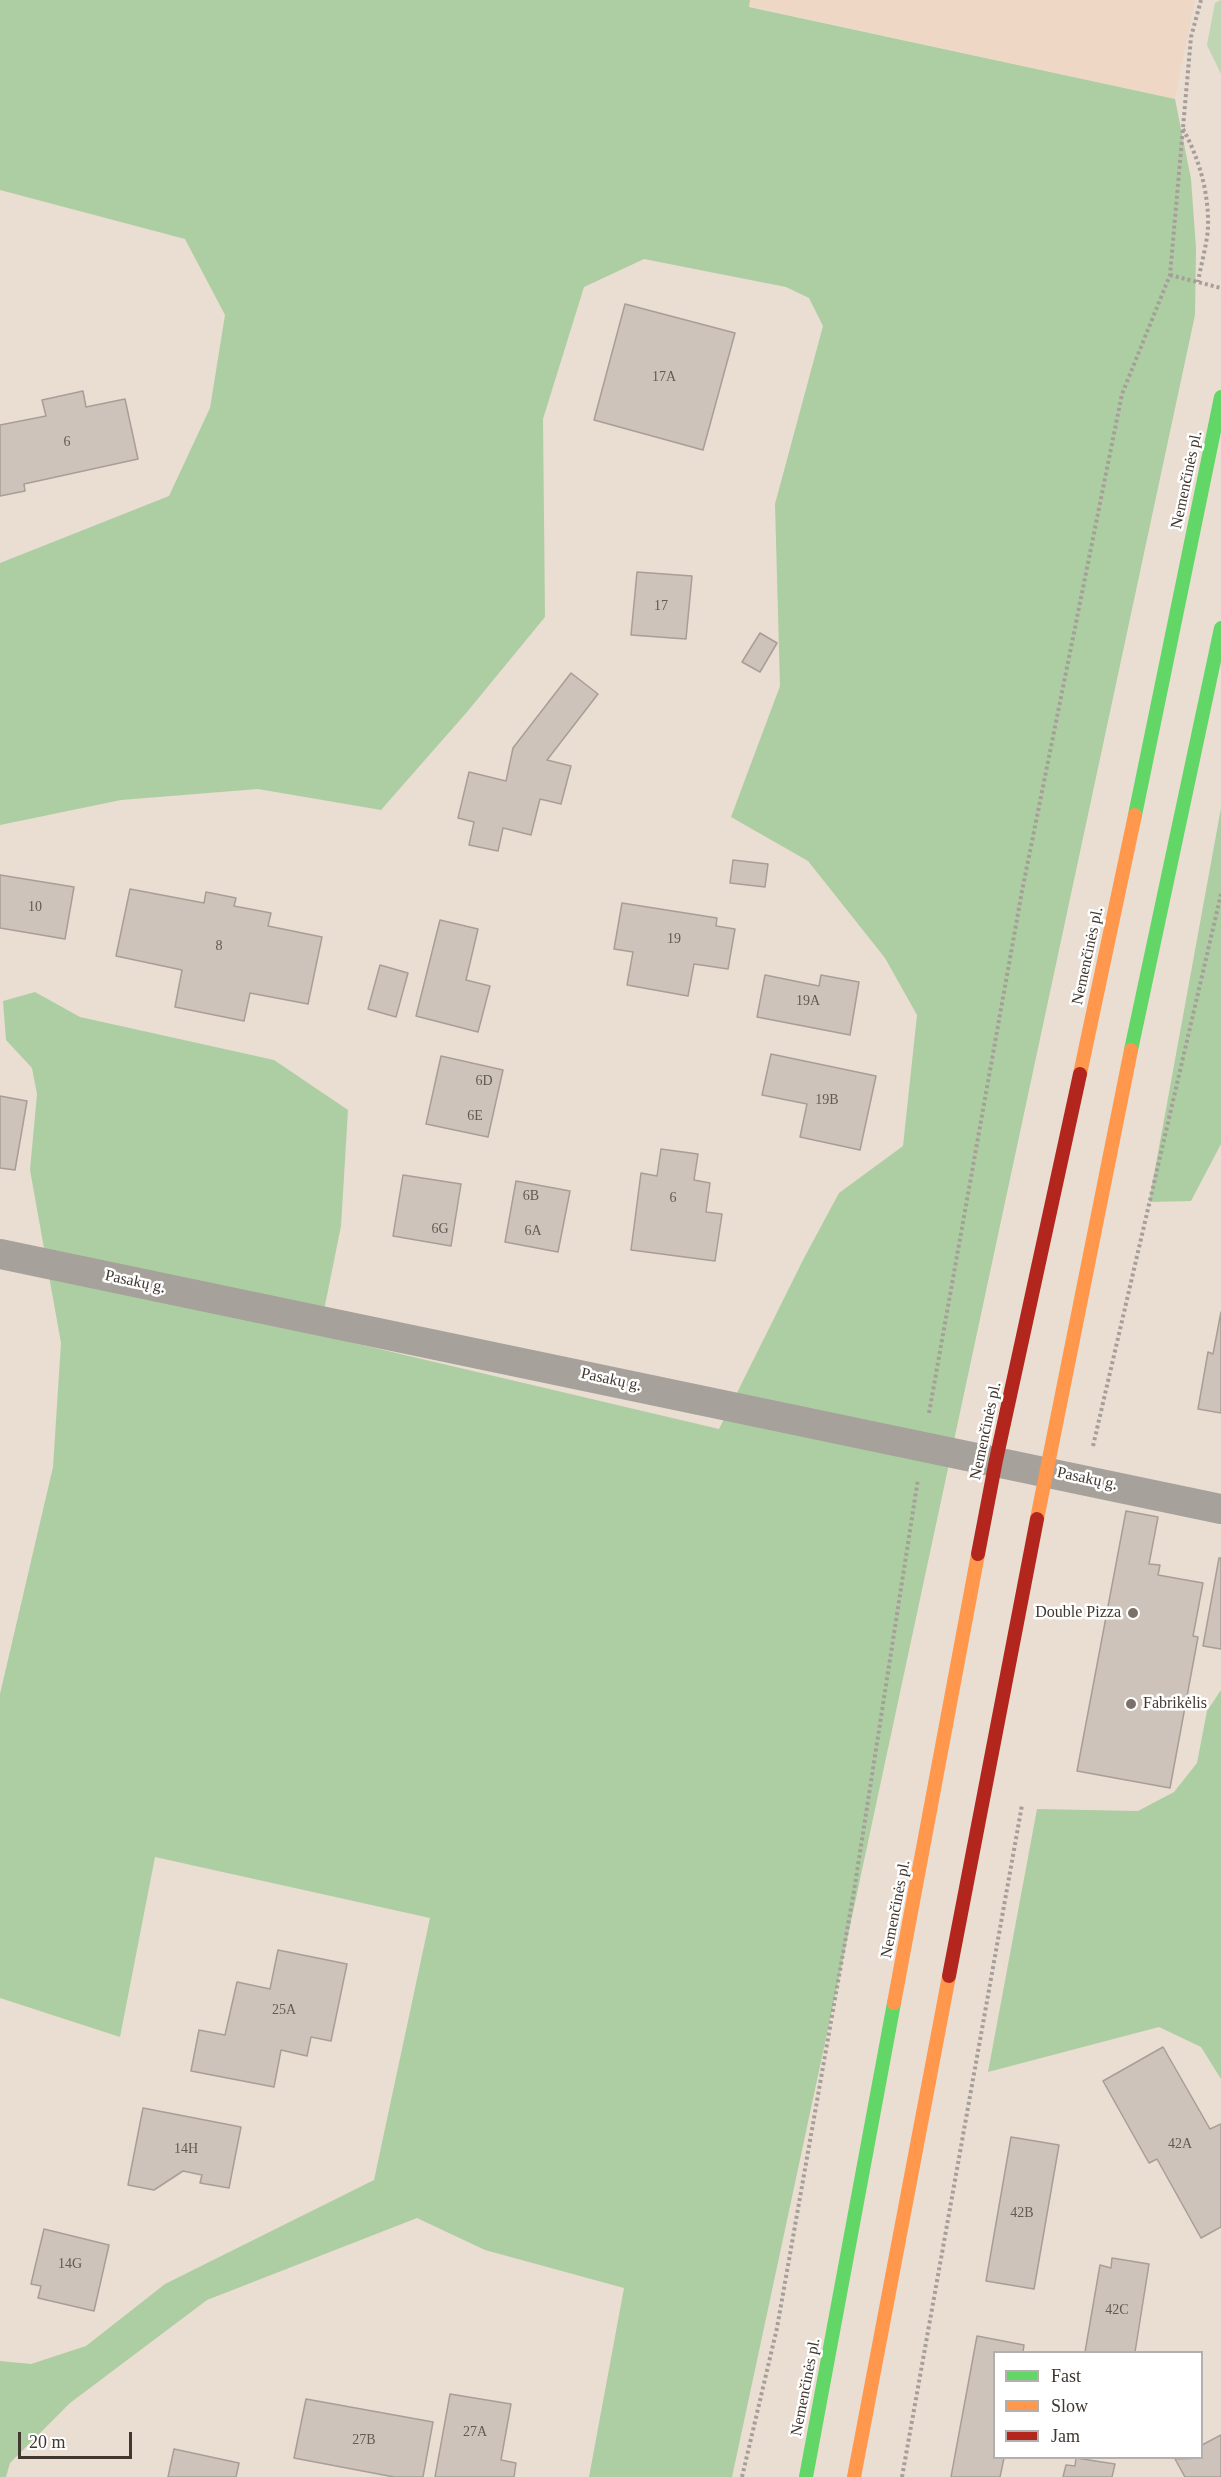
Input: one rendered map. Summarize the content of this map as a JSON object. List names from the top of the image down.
{
  "streets": {
    "main road": ["Nemenčinės pl."],
    "street": ["Pasakų g."]
  },
  "crossings": [
    ["Nemenčinės pl.", "Pasakų g."]
  ],
  "places": ["Double Pizza", "Fabrikėlis"],
  "house_numbers": [
    "17A",
    "6",
    "17",
    "10",
    "19",
    "8",
    "19A",
    "6D",
    "19B",
    "6E",
    "6B",
    "6",
    "6G",
    "6A",
    "25A",
    "42A",
    "14H",
    "42B",
    "14G",
    "42C",
    "27A",
    "27B"
  ],
  "legend": ["Fast", "Slow", "Jam"],
  "scale_bar": "20 m"
}
